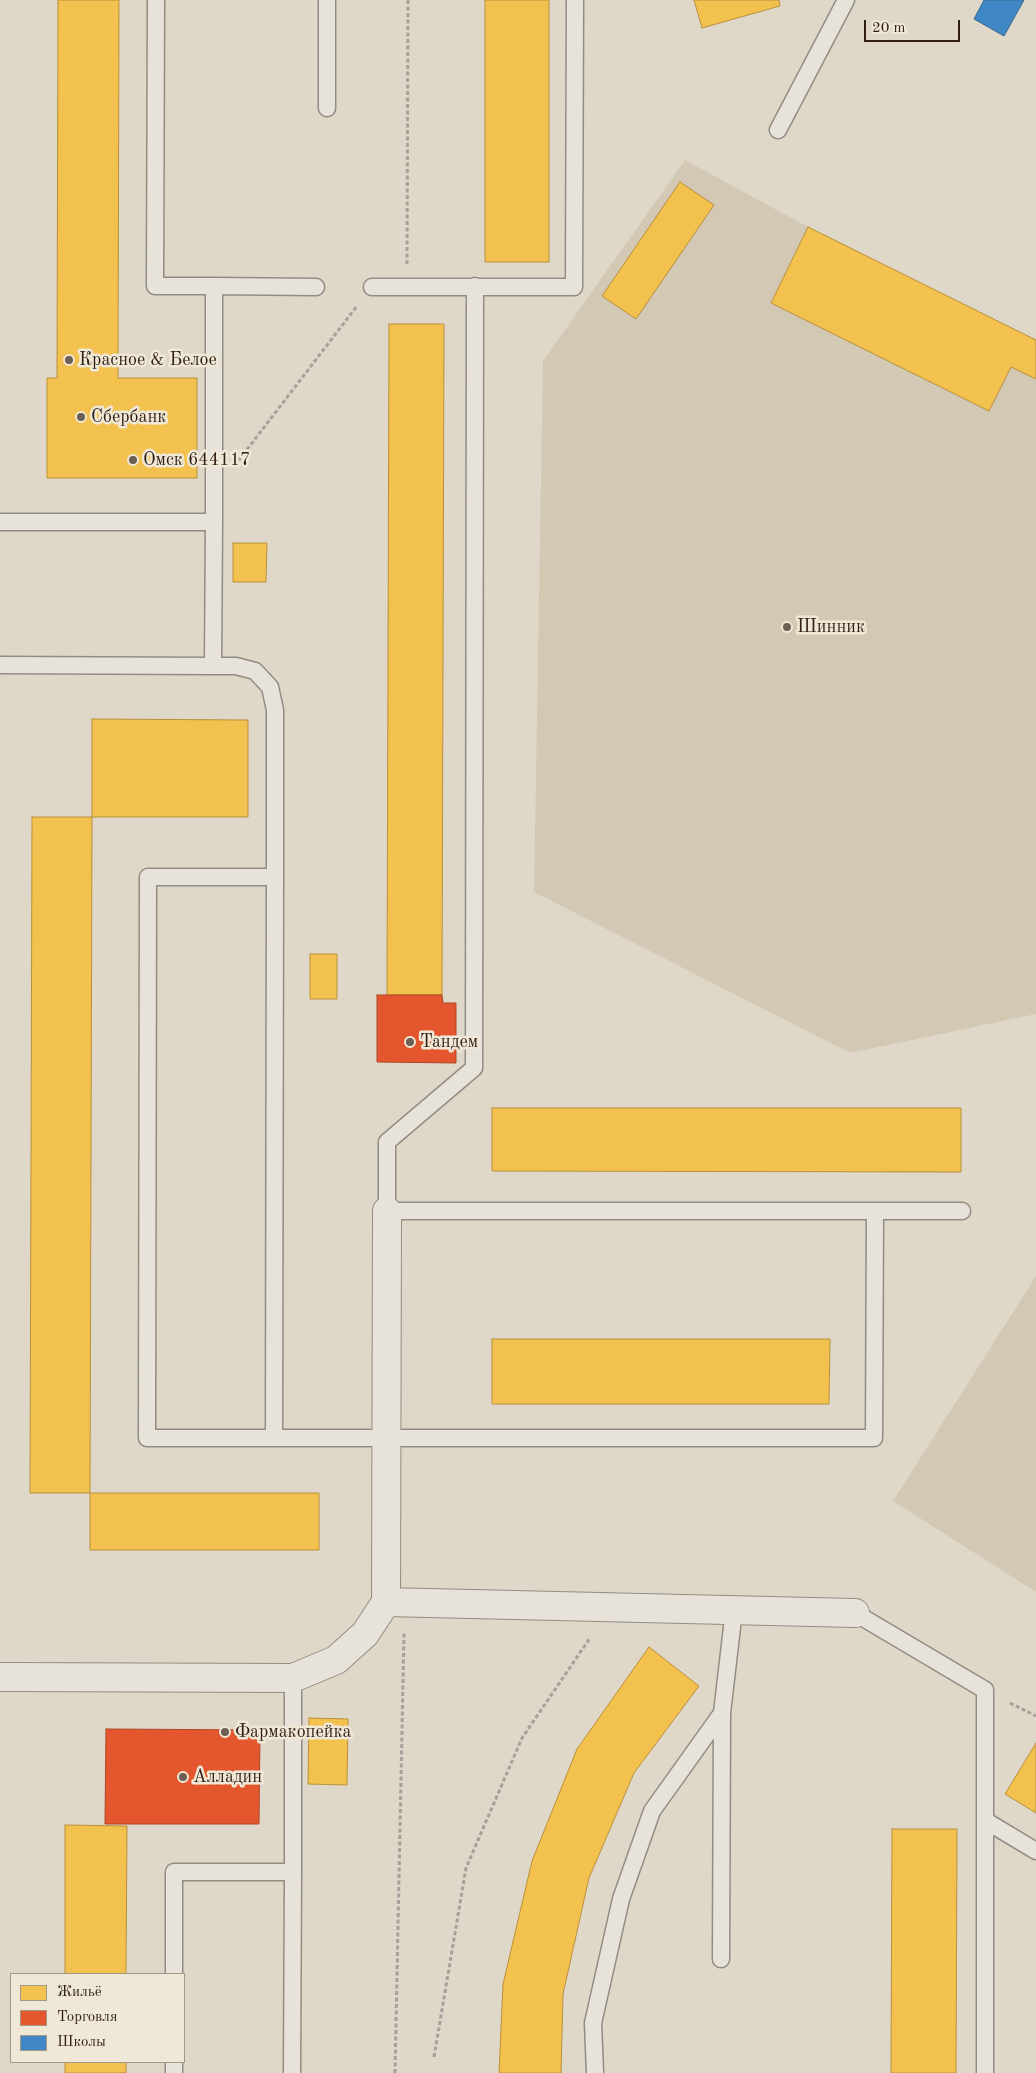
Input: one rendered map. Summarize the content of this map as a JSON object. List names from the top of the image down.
{
  "places": [
    "Красное & Белое",
    "Сбербанк",
    "Омск 644117",
    "Шинник",
    "Тандем",
    "Фармакопейка",
    "Алладин"
  ],
  "legend": ["Жильё", "Торговля", "Школы"],
  "scale_bar": "20 m"
}
